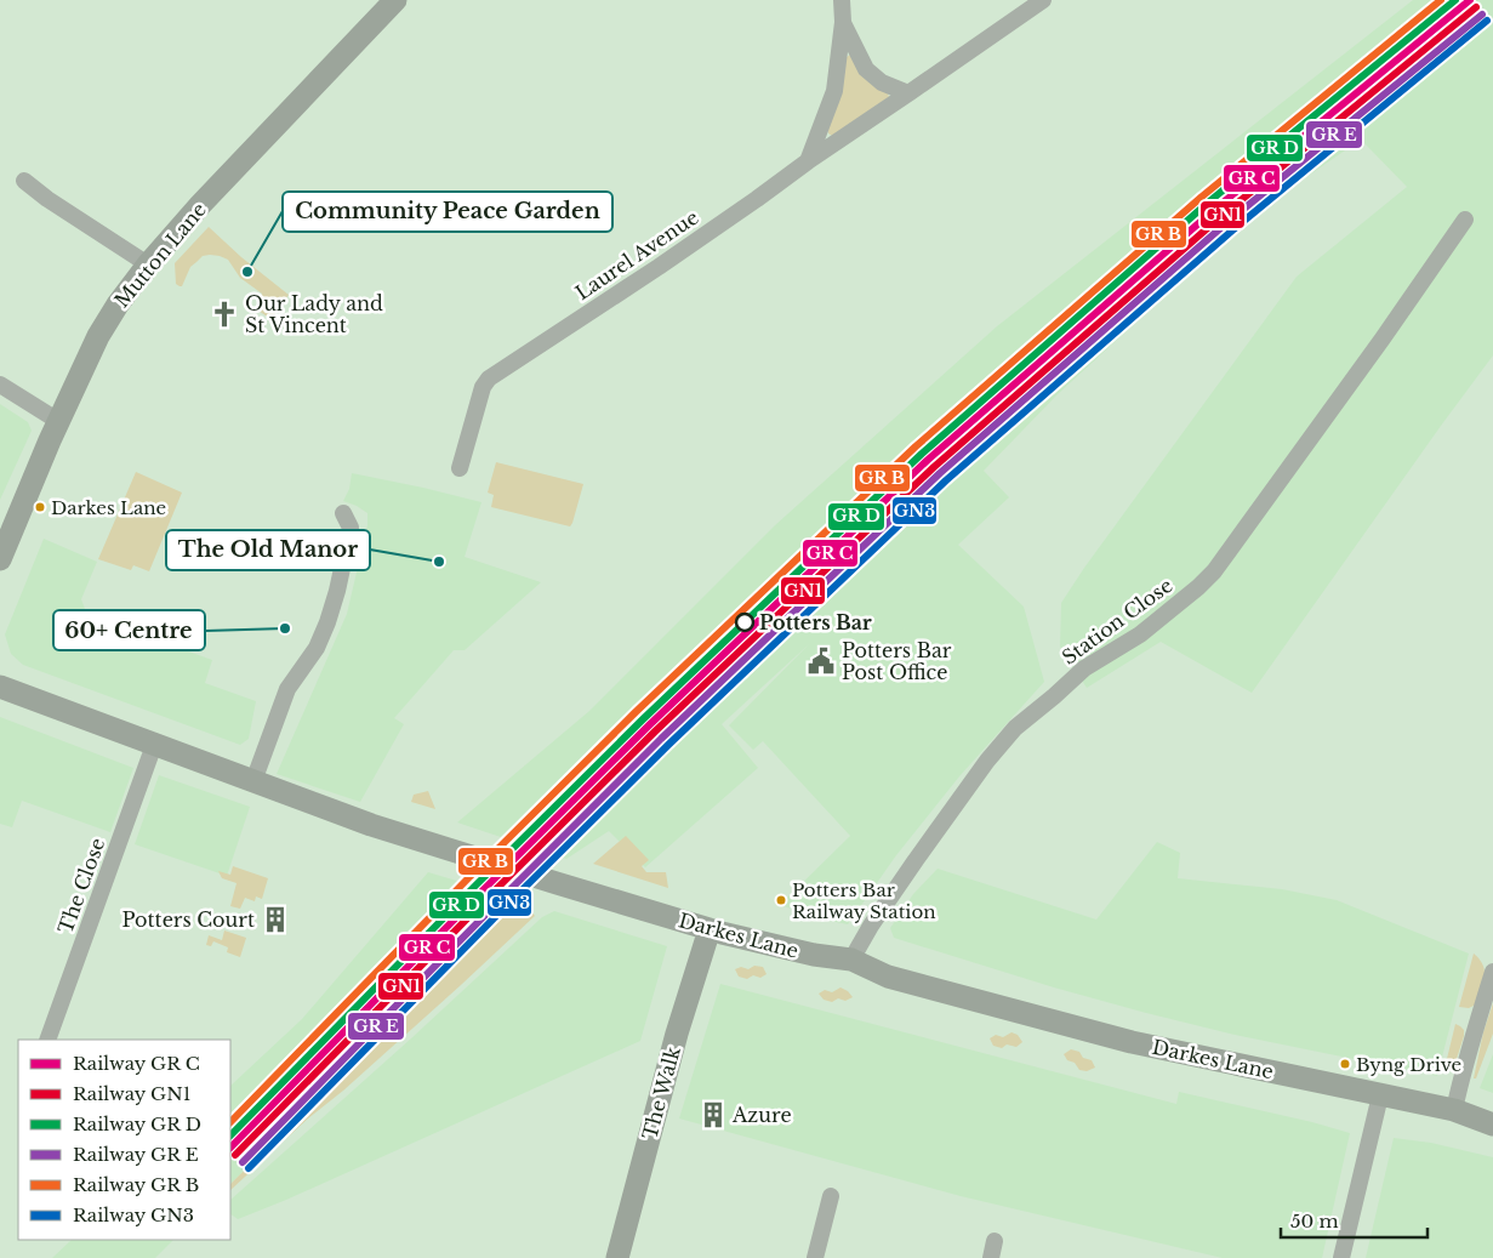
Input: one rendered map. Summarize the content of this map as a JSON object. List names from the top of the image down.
{
  "streets": {
    "street": [
      "Mutton Lane",
      "Laurel Avenue",
      "Station Close",
      "The Close",
      "Darkes Lane",
      "The Walk"
    ]
  },
  "crossings": [
    ["Station Close", "Darkes Lane"],
    ["The Close", "Darkes Lane"],
    ["Darkes Lane", "The Walk"]
  ],
  "places": {
    "other": [
      "Community Peace Garden",
      "Darkes Lane",
      "The Old Manor",
      "Potters Bar",
      "60+ Centre",
      "Potters Bar Railway Station",
      "Byng Drive"
    ],
    "church": ["Our Lady and St Vincent"],
    "public building": ["Potters Bar Post Office"],
    "building": ["Potters Court", "Azure"]
  },
  "lines": ["rail line GN1", "rail line GN3"],
  "legend": [
    "Railway GR C",
    "Railway GN1",
    "Railway GR D",
    "Railway GR E",
    "Railway GR B",
    "Railway GN3"
  ],
  "scale_bar": "50 m"
}
